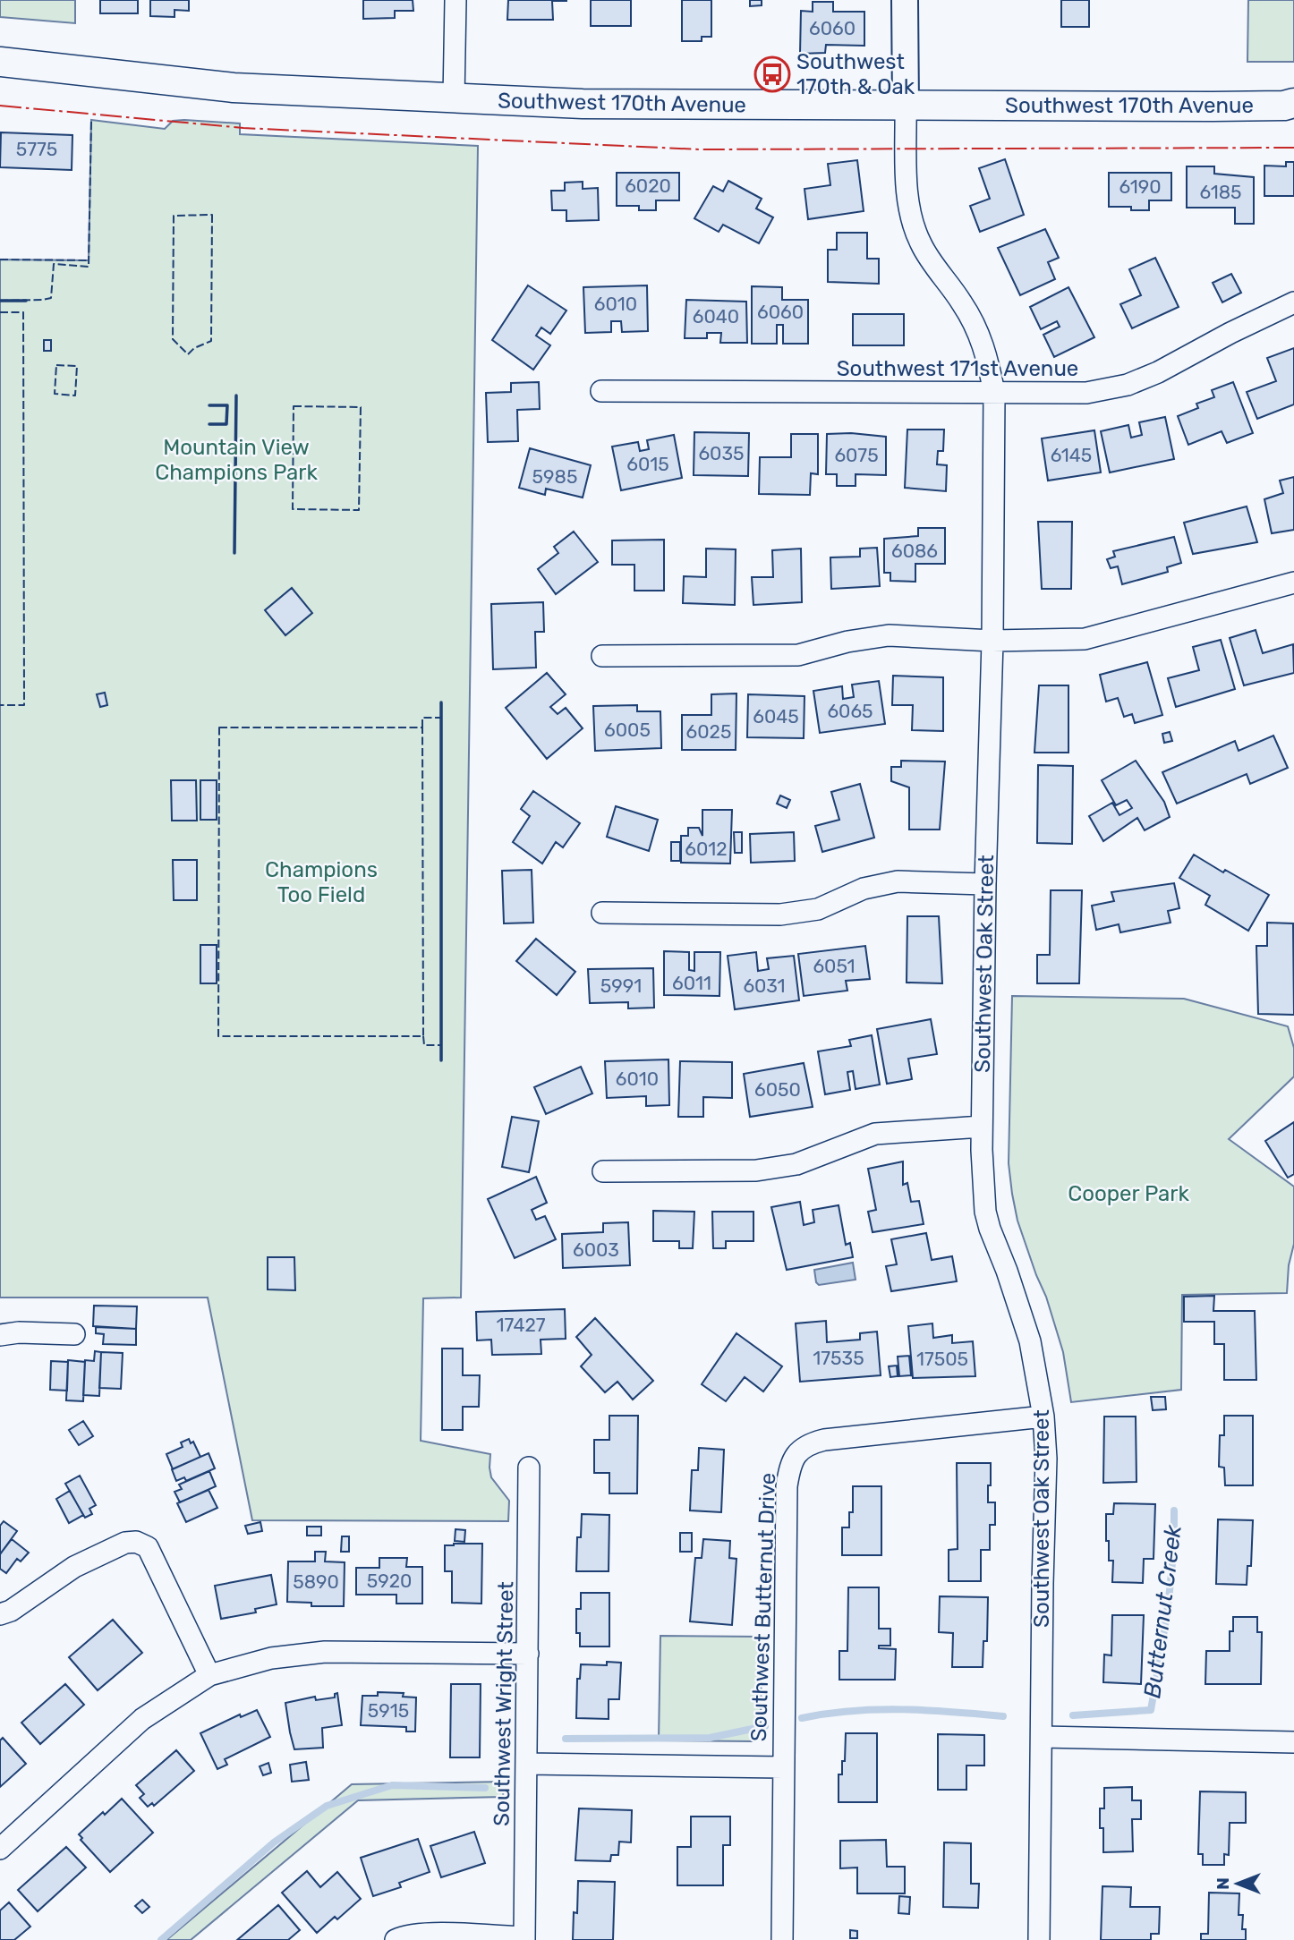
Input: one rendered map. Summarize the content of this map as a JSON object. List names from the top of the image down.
{
  "streets": {
    "main road": ["Southwest 170th Avenue"],
    "street": [
      "Southwest 171st Avenue",
      "Southwest Oak Street",
      "Southwest Butternut Drive",
      "Southwest Wright Street"
    ]
  },
  "crossings": [
    ["Southwest 170th Avenue", "Southwest Oak Street"],
    ["Southwest 171st Avenue", "Southwest Oak Street"],
    ["Southwest Oak Street", "Southwest Butternut Drive"]
  ],
  "water": ["Butternut Creek"],
  "parks": ["Mountain View Champions Park", "Champions Too Field", "Cooper Park"],
  "places": {
    "bus stop": ["Southwest 170th & Oak"]
  },
  "house_numbers": [
    "6060",
    "5775",
    "6020",
    "6190",
    "6185",
    "6010",
    "6060",
    "6040",
    "6035",
    "6075",
    "6145",
    "6015",
    "5985",
    "6086",
    "6065",
    "6045",
    "6005",
    "6025",
    "6012",
    "6051",
    "6011",
    "5991",
    "6031",
    "6010",
    "6050",
    "6003",
    "17427",
    "17535",
    "17505",
    "5920",
    "5890",
    "5915"
  ],
  "north": "left"
}
